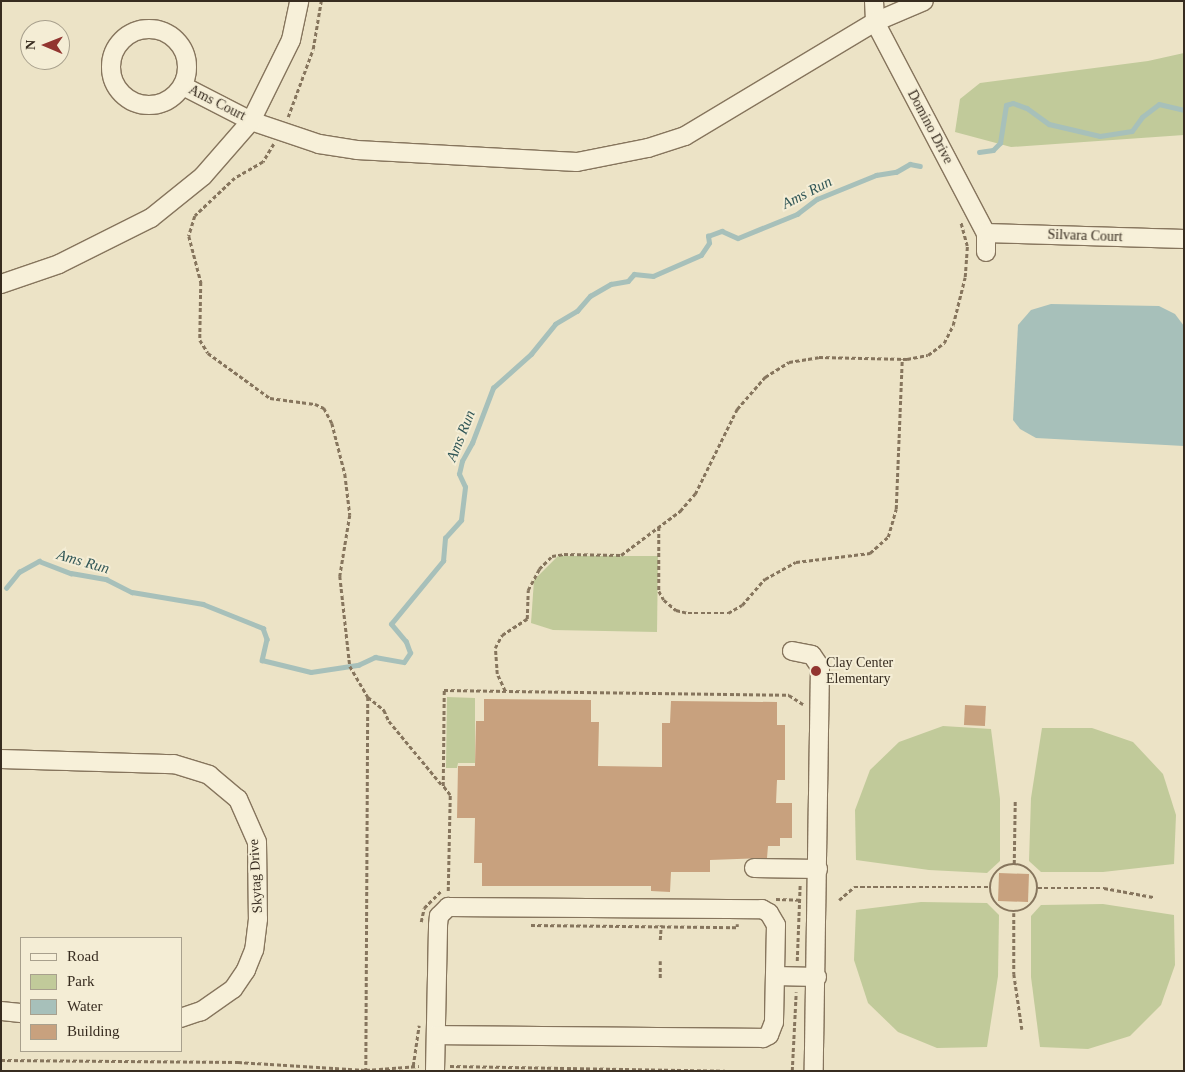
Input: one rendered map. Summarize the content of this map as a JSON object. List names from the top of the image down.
{
  "streets": {
    "street": [
      "Ams Court",
      "Domino Drive",
      "Silvara Court",
      "Skytag Drive"
    ]
  },
  "crossings": [
    ["Domino Drive", "Silvara Court"]
  ],
  "water": ["Ams Run"],
  "places": ["Clay Center Elementary"],
  "legend": [
    "Road",
    "Park",
    "Water",
    "Building"
  ],
  "north": "left"
}
